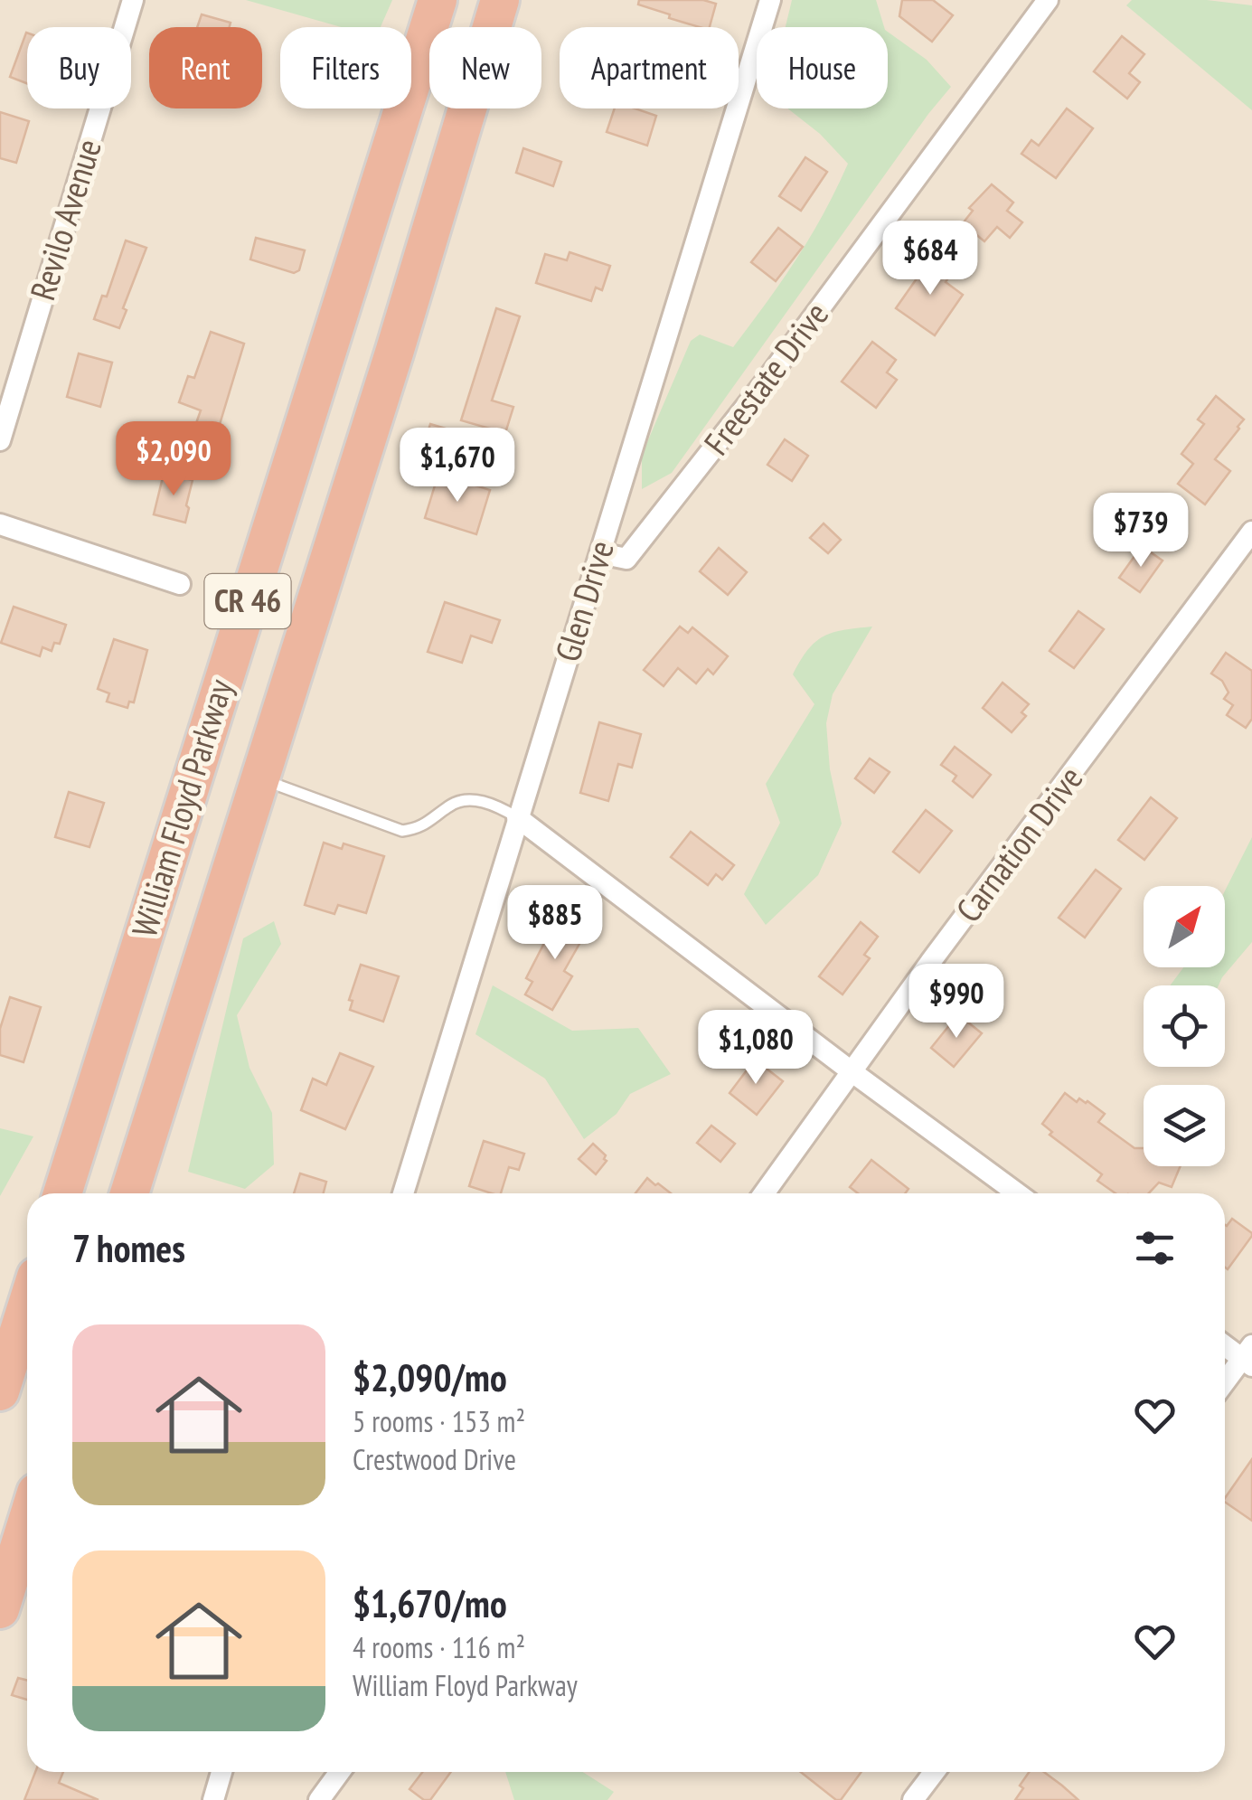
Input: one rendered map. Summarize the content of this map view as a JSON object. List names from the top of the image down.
{
  "streets": {
    "highway": ["CR 46", "William Floyd Parkway"],
    "street": [
      "Revilo Avenue",
      "Freestate Drive",
      "Glen Drive",
      "Carnation Drive"
    ]
  },
  "crossings": [
    ["Freestate Drive", "Glen Drive"]
  ],
  "north": "top right",
  "page": {
    "chip": [
      "Buy",
      "Rent",
      "Filters",
      "New",
      "Apartment",
      "House"
    ],
    "price": [
      "$684",
      "$2,090",
      "$1,670",
      "$739",
      "$885",
      "$990",
      "$1,080"
    ],
    "heading": "7 homes",
    "list": [
      {
        "name": "$2,090/mo",
        "note": "5 rooms · 153 m² · Crestwood Drive"
      },
      {
        "name": "$1,670/mo",
        "note": "4 rooms · 116 m² · William Floyd Parkway"
      }
    ]
  }
}
